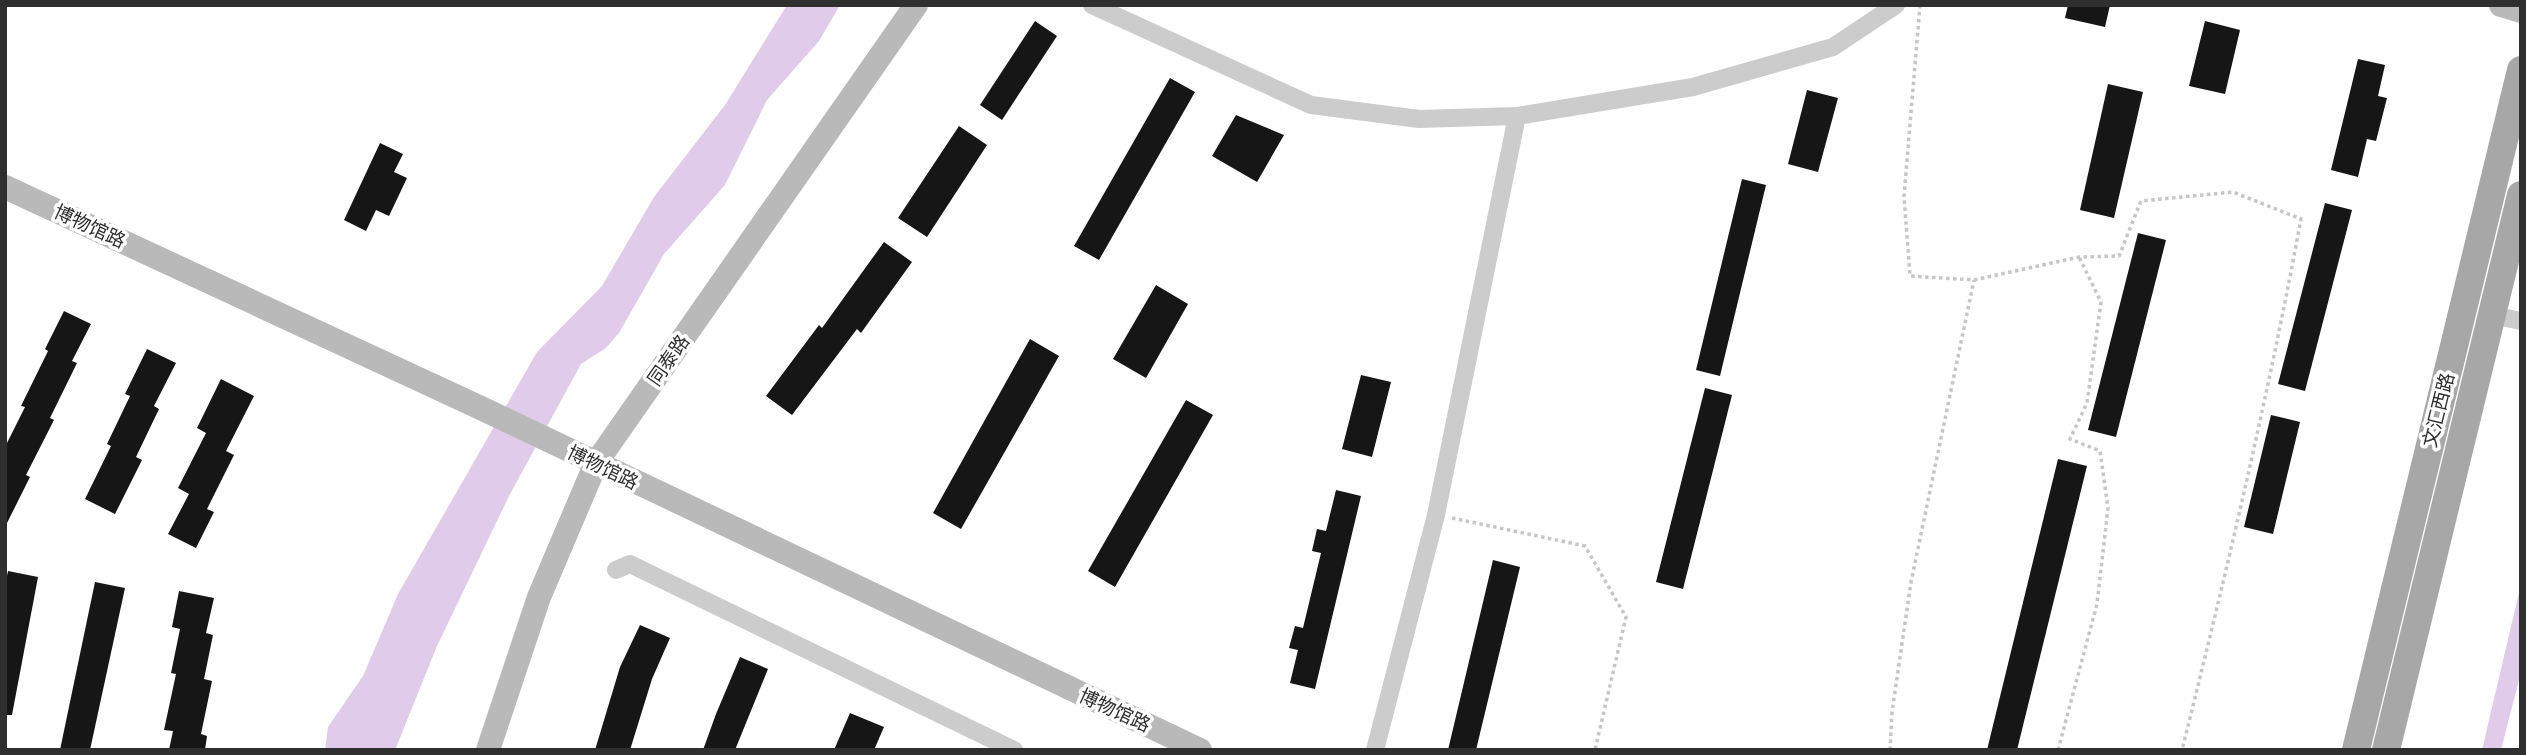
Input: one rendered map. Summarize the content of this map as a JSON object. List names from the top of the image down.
{
  "streets": {
    "main road": ["文汇西路"],
    "street": ["博物馆路", "同泰路"]
  },
  "crossings": [
    ["博物馆路", "同泰路"]
  ]
}
